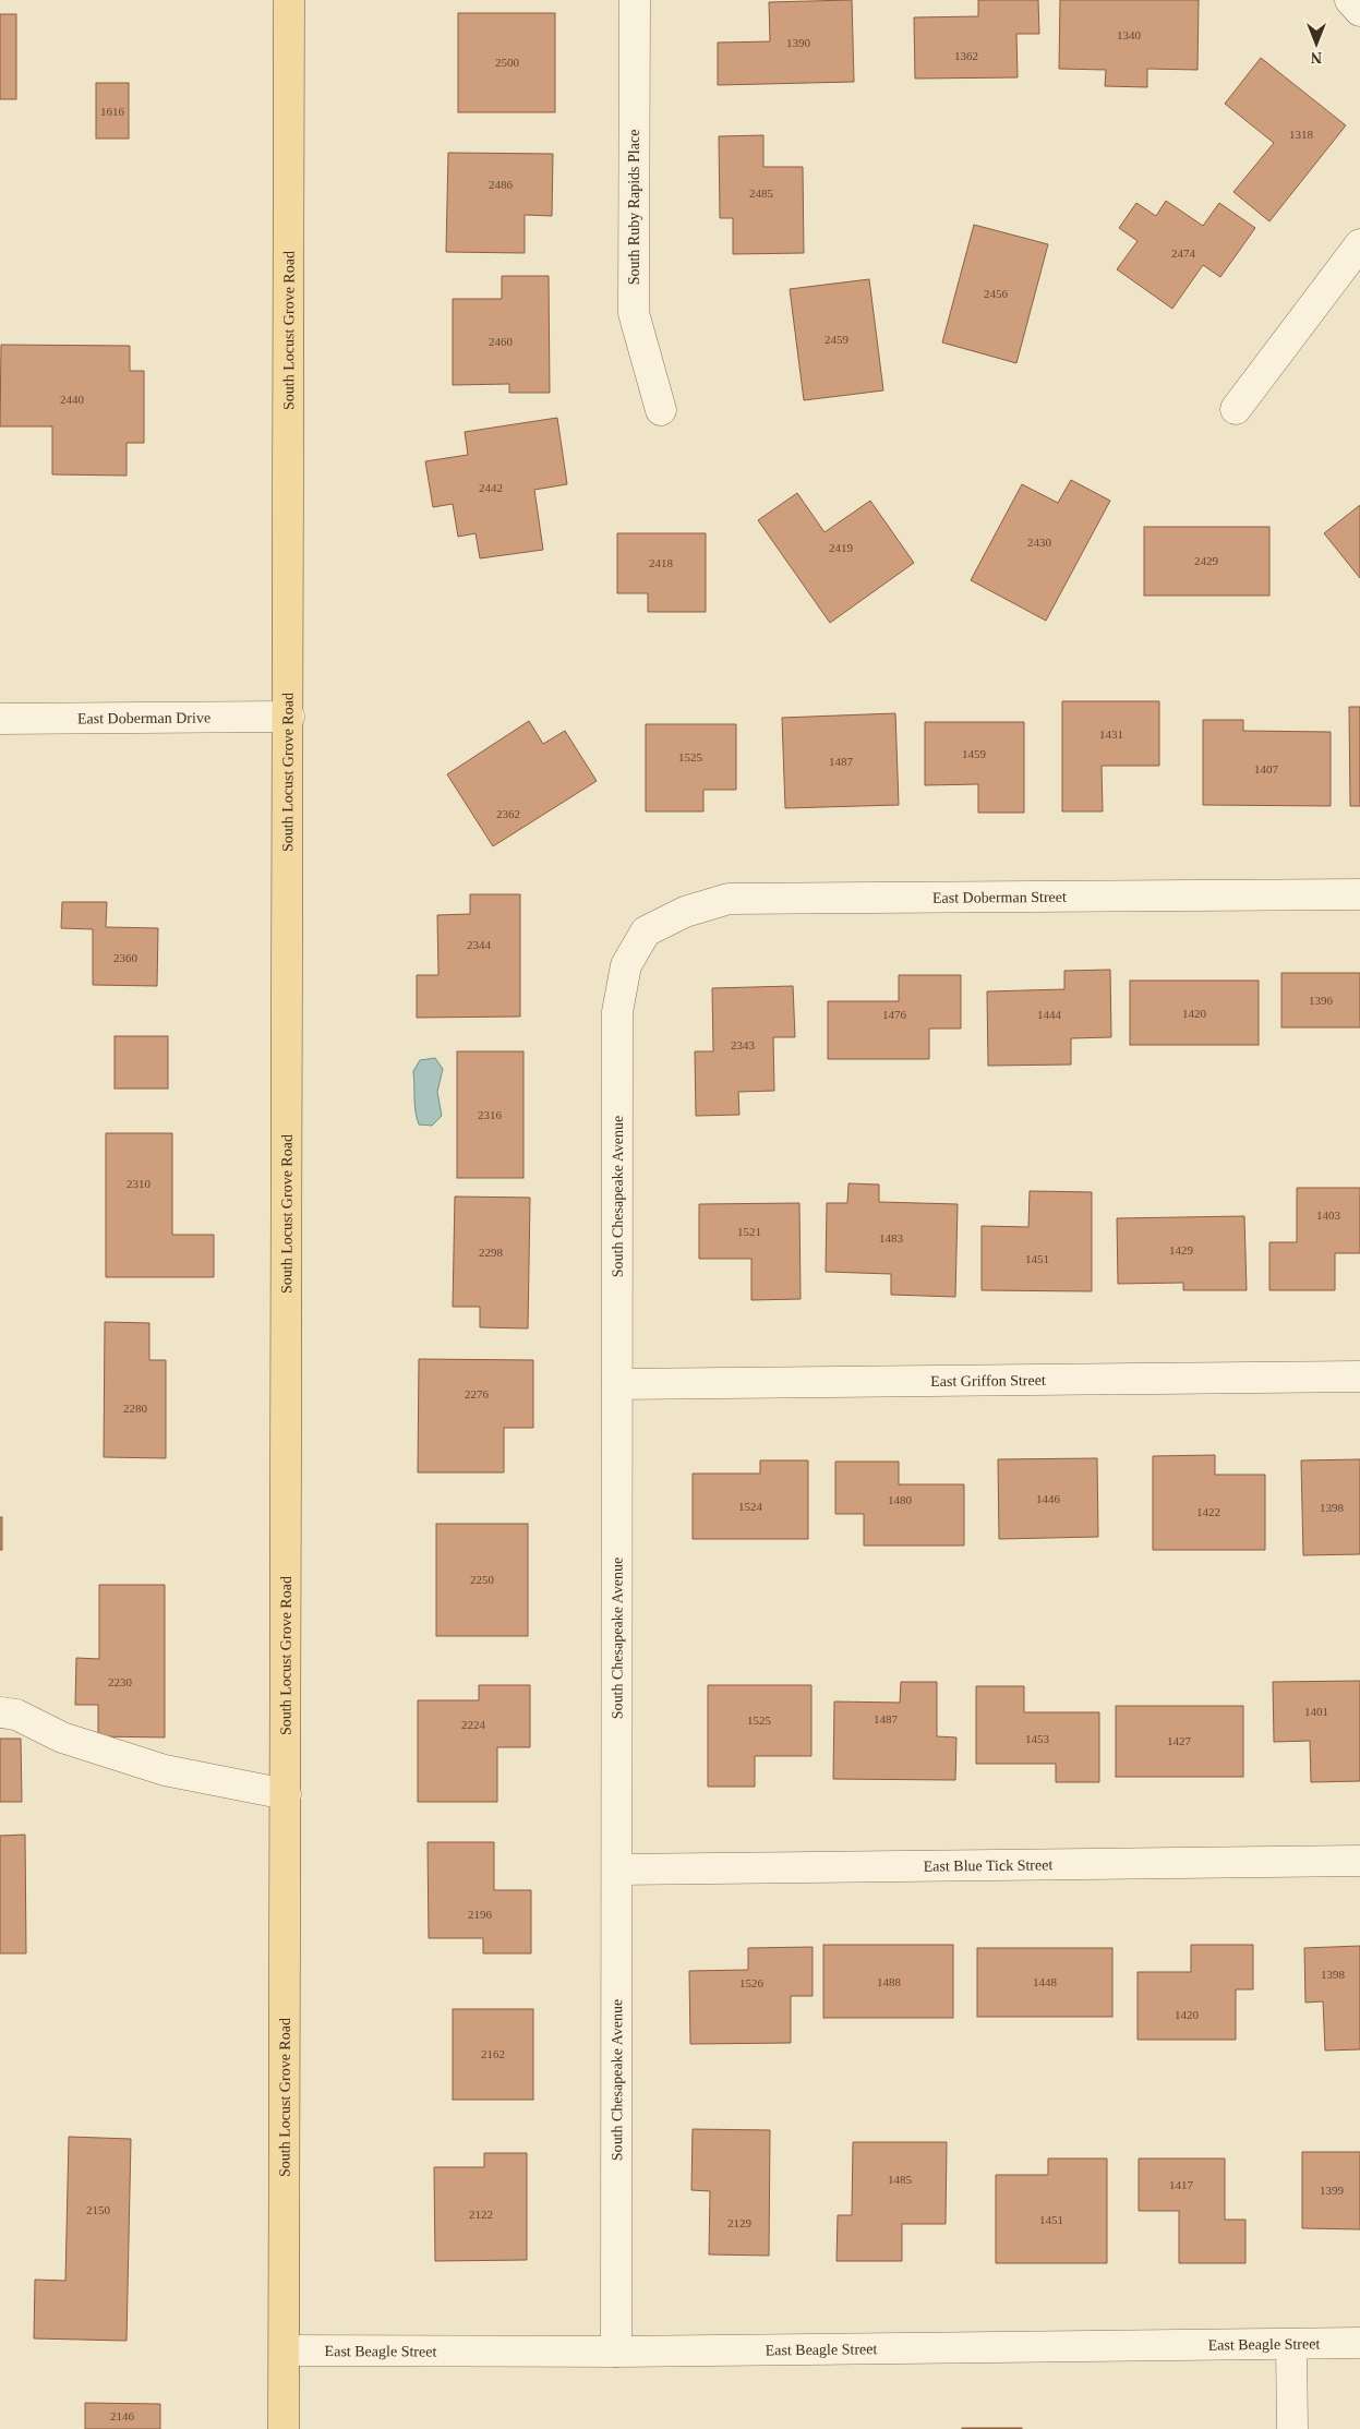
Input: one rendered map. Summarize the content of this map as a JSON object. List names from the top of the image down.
{
  "streets": {
    "main road": ["South Locust Grove Road"],
    "street": [
      "South Ruby Rapids Place",
      "East Doberman Drive",
      "East Doberman Street",
      "South Chesapeake Avenue",
      "East Griffon Street",
      "East Blue Tick Street",
      "East Beagle Street"
    ]
  },
  "crossings": [
    ["South Locust Grove Road", "East Doberman Drive"],
    ["South Locust Grove Road", "East Beagle Street"],
    ["East Doberman Street", "South Chesapeake Avenue"],
    ["South Chesapeake Avenue", "East Griffon Street"],
    ["South Chesapeake Avenue", "East Blue Tick Street"],
    ["South Chesapeake Avenue", "East Beagle Street"]
  ],
  "house_numbers": [
    "1340",
    "1390",
    "1362",
    "2500",
    "1616",
    "1318",
    "2486",
    "2485",
    "2474",
    "2456",
    "2459",
    "2460",
    "2440",
    "2442",
    "2430",
    "2419",
    "2429",
    "2418",
    "1431",
    "1459",
    "1525",
    "1487",
    "1407",
    "2362",
    "2344",
    "2360",
    "1396",
    "1420",
    "1476",
    "1444",
    "2343",
    "2316",
    "2310",
    "1403",
    "1521",
    "1483",
    "1429",
    "2298",
    "1451",
    "2276",
    "2280",
    "1446",
    "1480",
    "1524",
    "1398",
    "1422",
    "2250",
    "2230",
    "1401",
    "1487",
    "1525",
    "2224",
    "1453",
    "1427",
    "2196",
    "1398",
    "1488",
    "1448",
    "1526",
    "1420",
    "2162",
    "1485",
    "1417",
    "1399",
    "2150",
    "2122",
    "1451",
    "2129",
    "2146"
  ],
  "north": "bottom"
}
